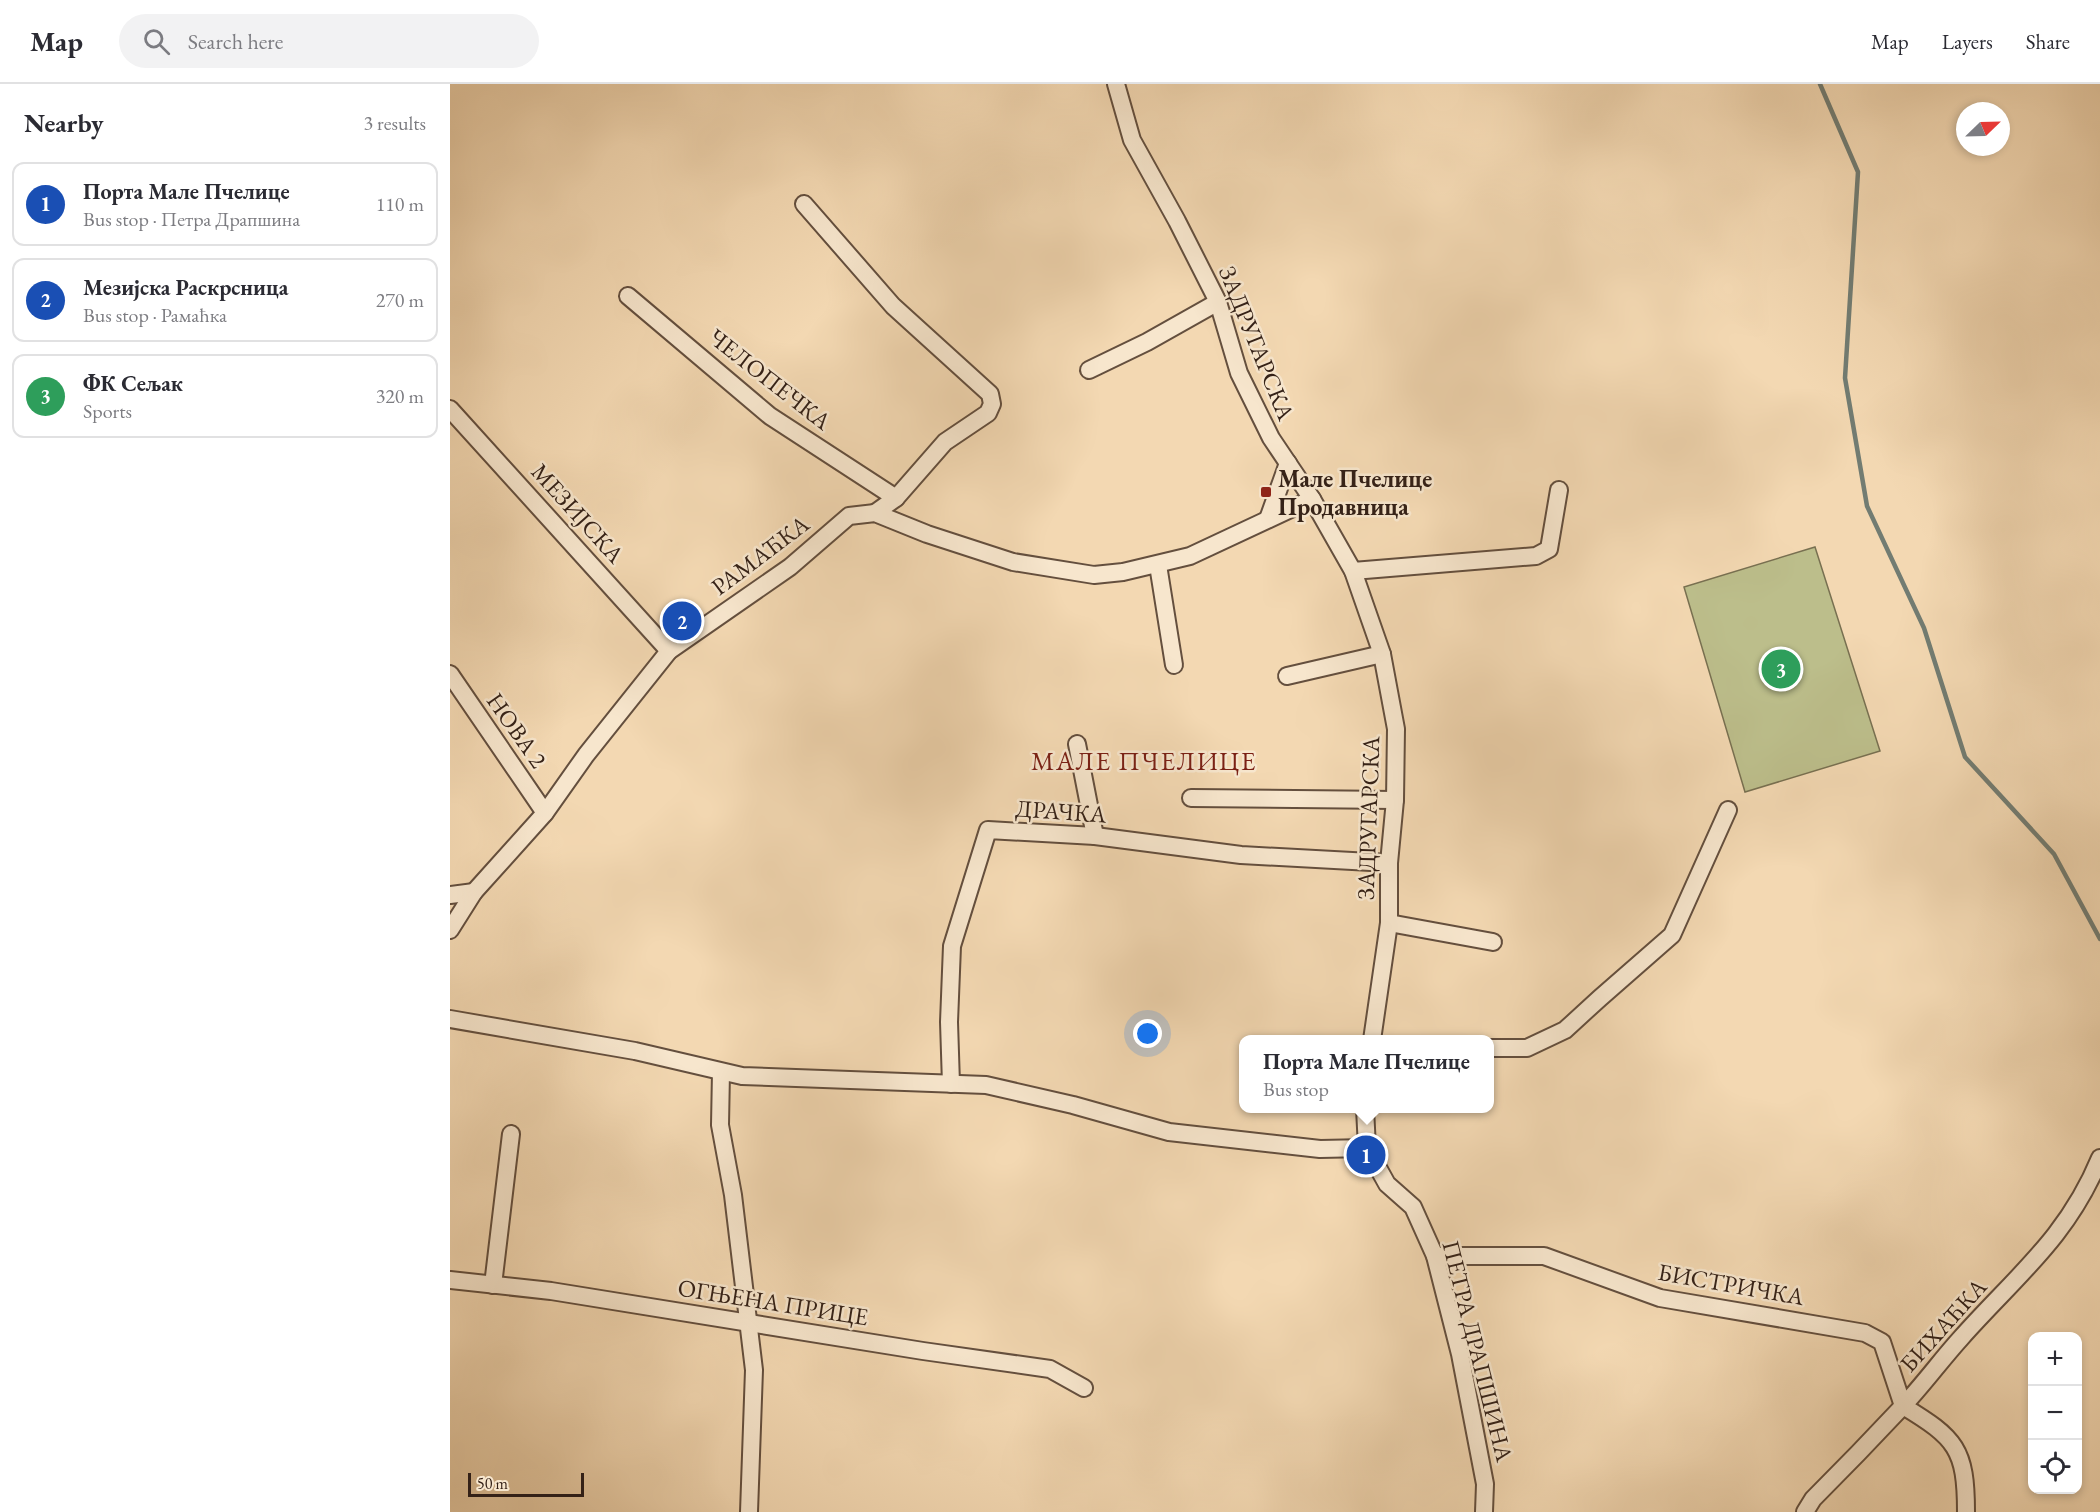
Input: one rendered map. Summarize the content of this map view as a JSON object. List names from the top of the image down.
{
  "streets": {
    "street": [
      "ЗАДРУГАРСКА",
      "ЧЕЛОПЕЧКА",
      "МЕЗИЈСКА",
      "РАМАЋКА",
      "НОВА 2",
      "ДРАЧКА",
      "БИСТРИЧКА",
      "ОГЊЕНА ПРИЦЕ",
      "БИХАЋКА",
      "ПЕТРА ДРАПШИНА"
    ]
  },
  "crossings": [
    ["ЗАДРУГАРСКА", "ДРАЧКА"],
    ["МЕЗИЈСКА", "РАМАЋКА"],
    ["РАМАЋКА", "НОВА 2"],
    ["БИСТРИЧКА", "БИХАЋКА"],
    ["БИСТРИЧКА", "ПЕТРА ДРАПШИНА"]
  ],
  "districts": ["МАЛЕ ПЧЕЛИЦЕ"],
  "places": {
    "transit": ["Мале Пчелице Продавница"]
  },
  "scale_bar": "50 m",
  "north": "top right",
  "page": {
    "header": "Map",
    "search": "Search here",
    "nav": ["Map", "Layers", "Share"],
    "heading": ["Nearby", "3 results"],
    "list": [
      {
        "mark": "1",
        "name": "Порта Мале Пчелице",
        "note": "Bus stop · Петра Драпшина",
        "value": "110 m"
      },
      {
        "mark": "2",
        "name": "Мезијска Раскрсница",
        "note": "Bus stop · Рамаћка",
        "value": "270 m"
      },
      {
        "mark": "3",
        "name": "ФК Сељак",
        "note": "Sports",
        "value": "320 m"
      }
    ],
    "pins": ["2", "3", "1"],
    "popup": ["Порта Мале Пчелице", "Bus stop"],
    "map_buttons": ["+", "−"],
    "scale": "50 m"
  }
}
